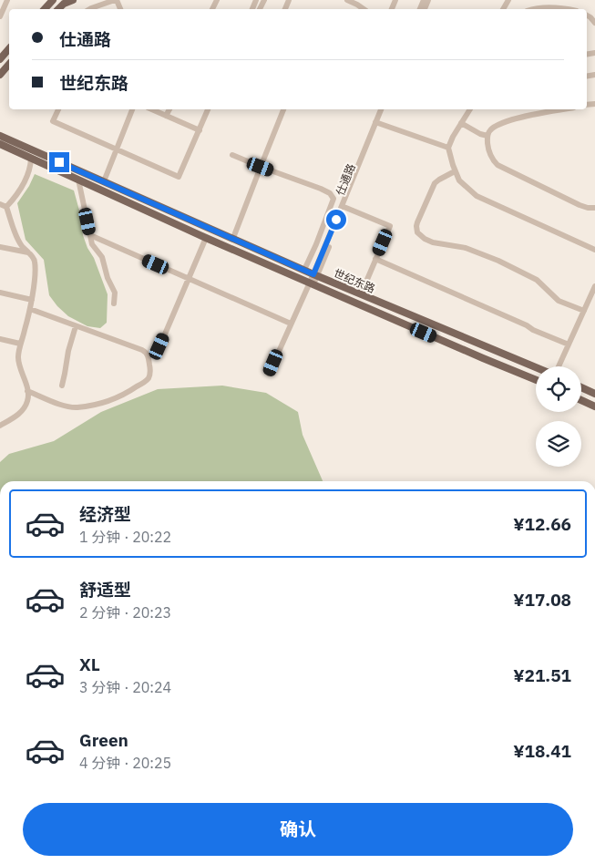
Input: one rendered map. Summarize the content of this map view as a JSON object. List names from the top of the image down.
{
  "streets": {
    "main road": ["世纪东路"],
    "street": ["仕通路"]
  },
  "crossings": [
    ["仕通路", "世纪东路"]
  ],
  "page": {
    "banner": ["仕通路", "世纪东路"],
    "list": [
      {
        "name": "经济型",
        "note": "1 分钟 · 20:22",
        "value": "¥12.66"
      },
      {
        "name": "舒适型",
        "note": "2 分钟 · 20:23",
        "value": "¥17.08"
      },
      {
        "name": "XL",
        "note": "3 分钟 · 20:24",
        "value": "¥21.51"
      },
      {
        "name": "Green",
        "note": "4 分钟 · 20:25",
        "value": "¥18.41"
      }
    ],
    "buttons": "确认"
  }
}
